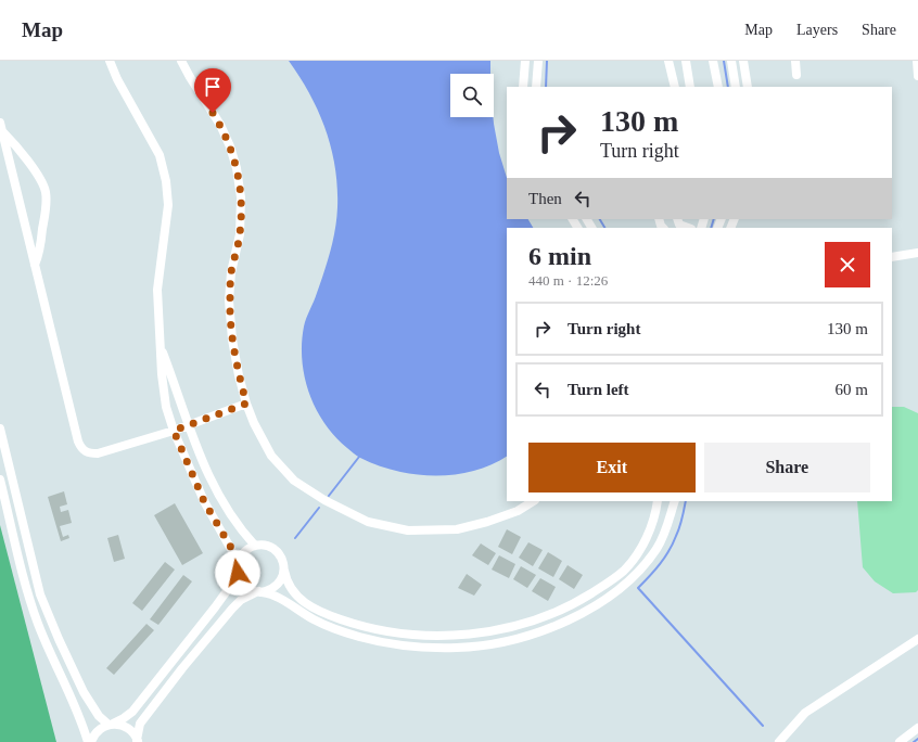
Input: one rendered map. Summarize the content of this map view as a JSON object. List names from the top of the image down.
{
  "page": {
    "header": "Map",
    "nav": ["Map", "Layers", "Share"],
    "turn": ["130 m", "Turn right"],
    "then": "Then",
    "heading": ["6 min", "440 m · 12:26"],
    "list": [
      {
        "name": "Turn right",
        "value": "130 m"
      },
      {
        "name": "Turn left",
        "value": "60 m"
      }
    ],
    "buttons": ["Exit", "Share"]
  }
}
